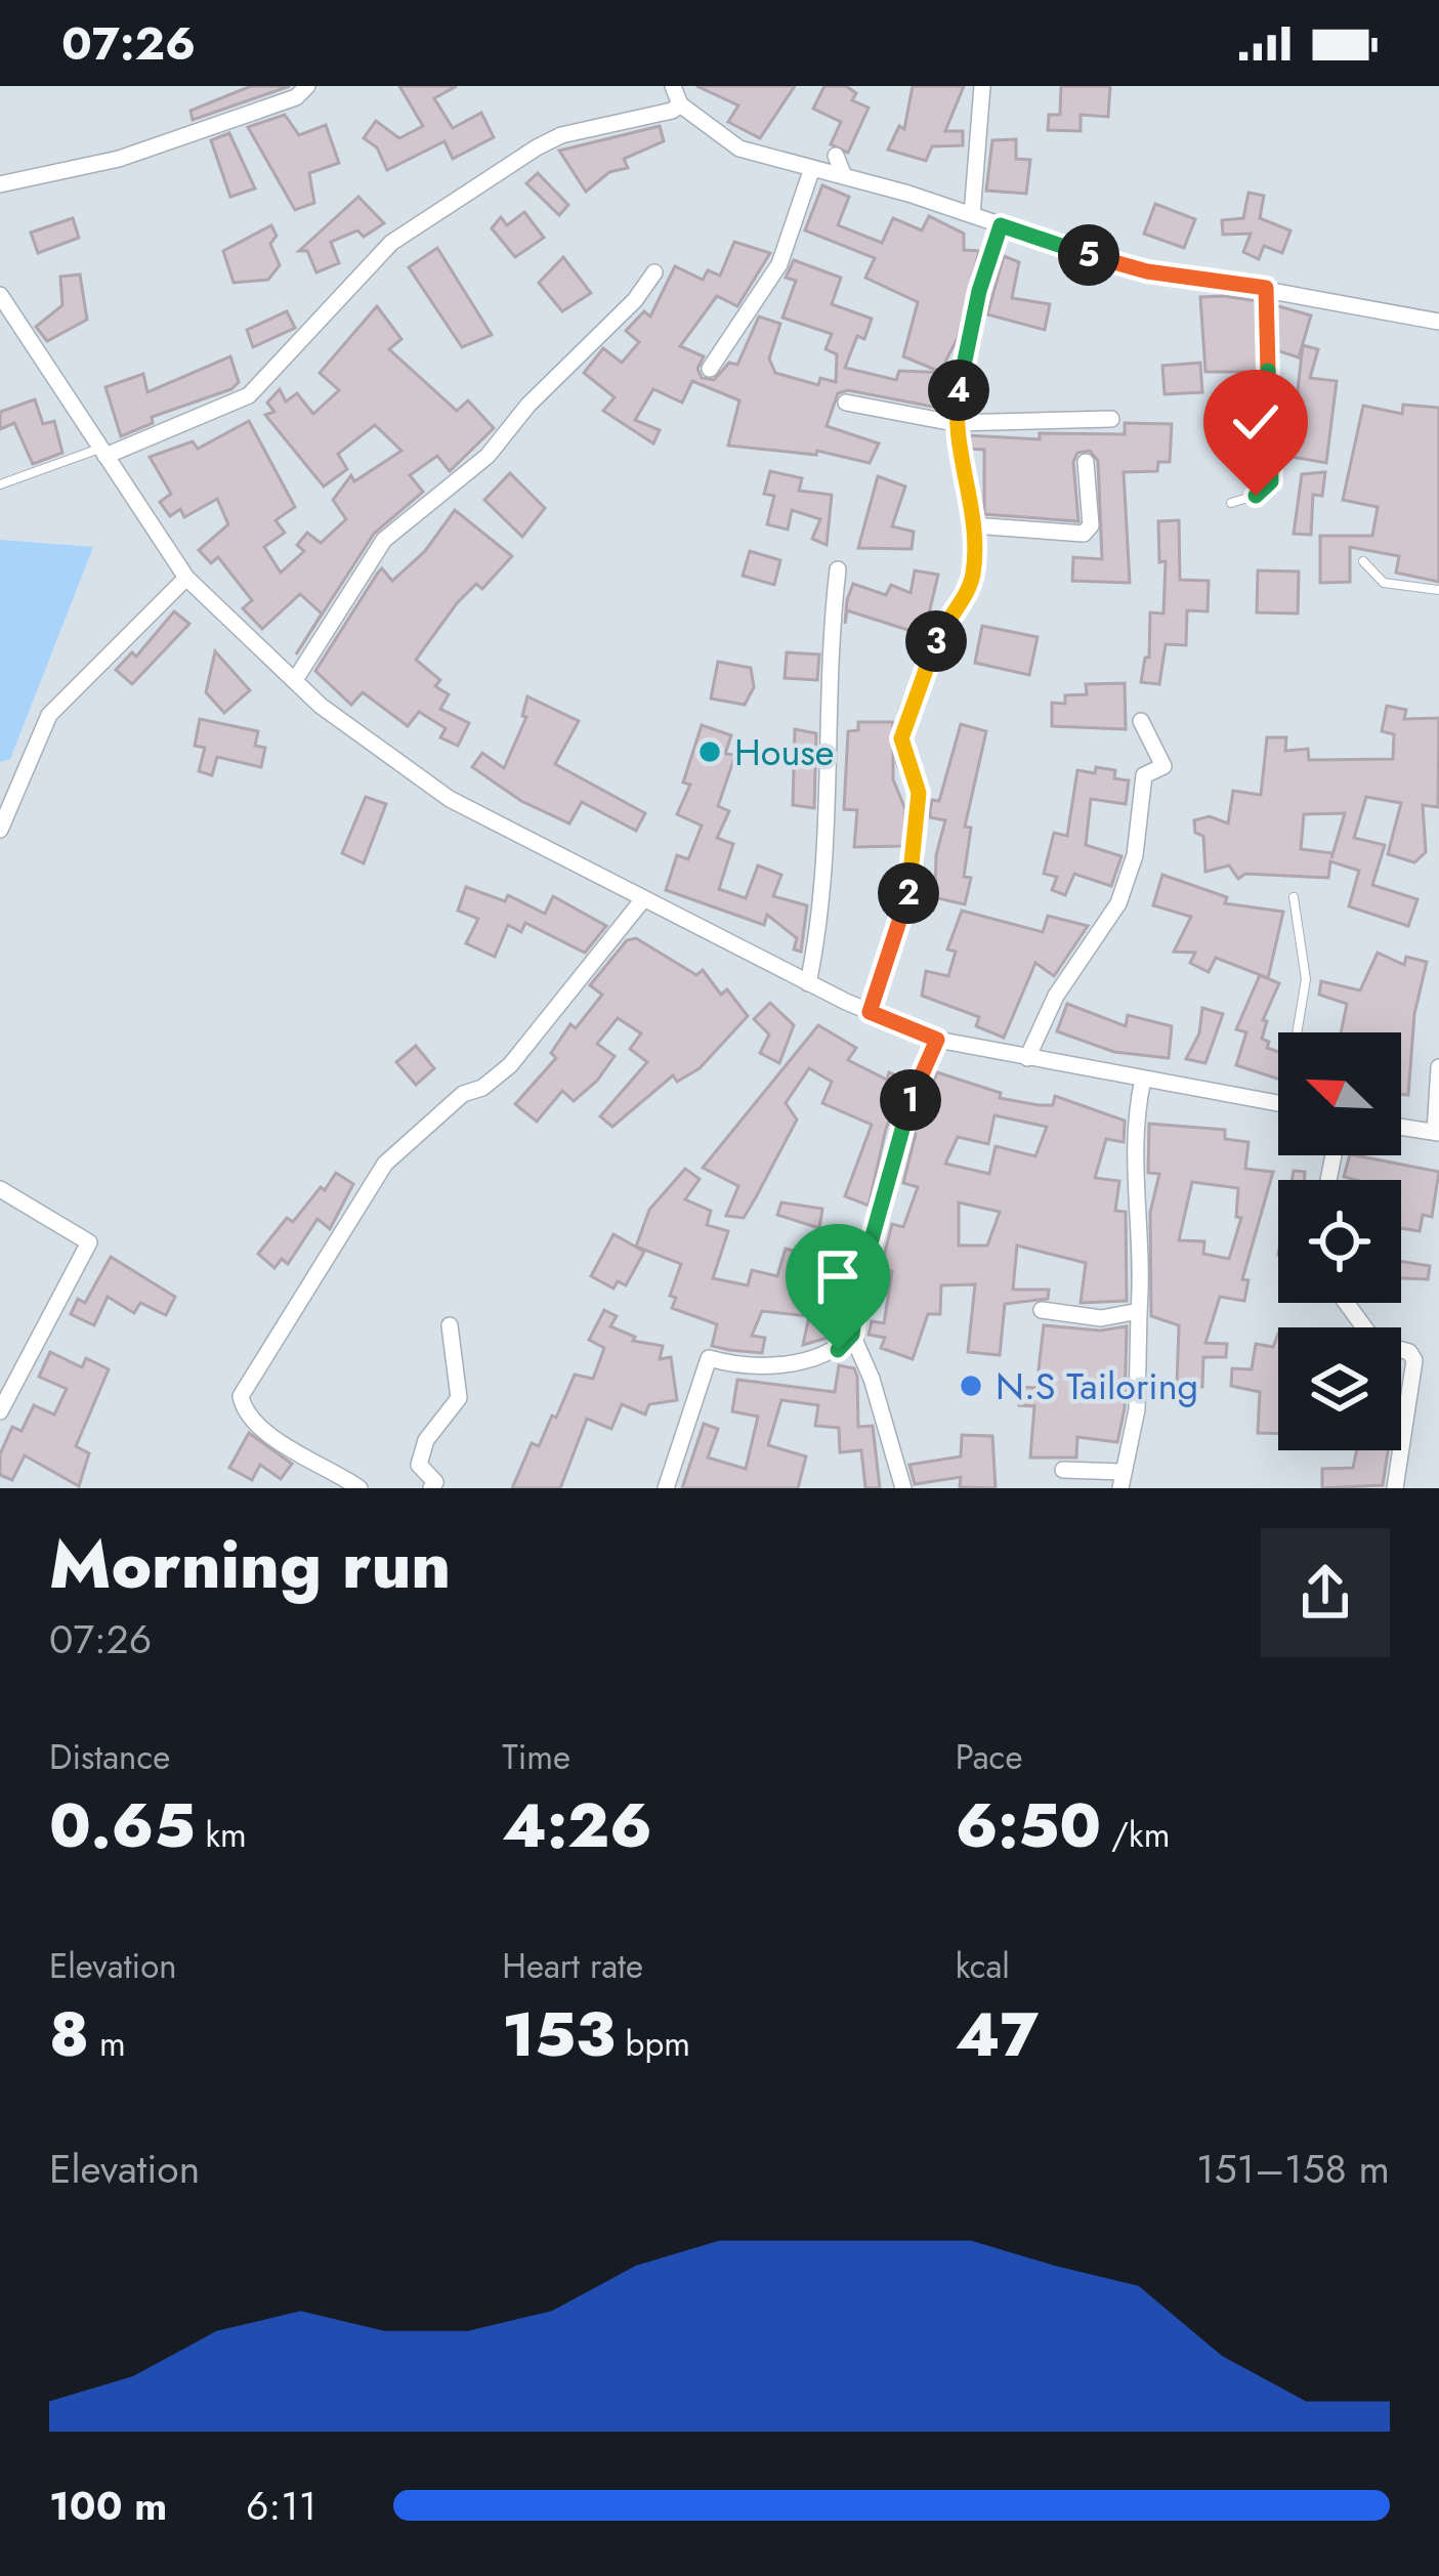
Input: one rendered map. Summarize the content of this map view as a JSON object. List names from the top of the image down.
{
  "places": ["House", "N.S Tailoring"],
  "north": "top left",
  "page": {
    "status": "07:26",
    "pins": [
      "5",
      "4",
      "3",
      "2",
      "1"
    ],
    "heading": ["Morning run", "07:26"],
    "stats": [
      ["Distance", "0.65 km"],
      ["Time", "4:26"],
      ["Pace", "6:50 /km"],
      ["Elevation", "8 m"],
      ["Heart rate", "153 bpm"],
      ["kcal", "47"]
    ],
    "chart": ["Elevation", "151–158 m"],
    "list": [
      {
        "name": "100 m",
        "note": "6:11"
      }
    ]
  }
}
